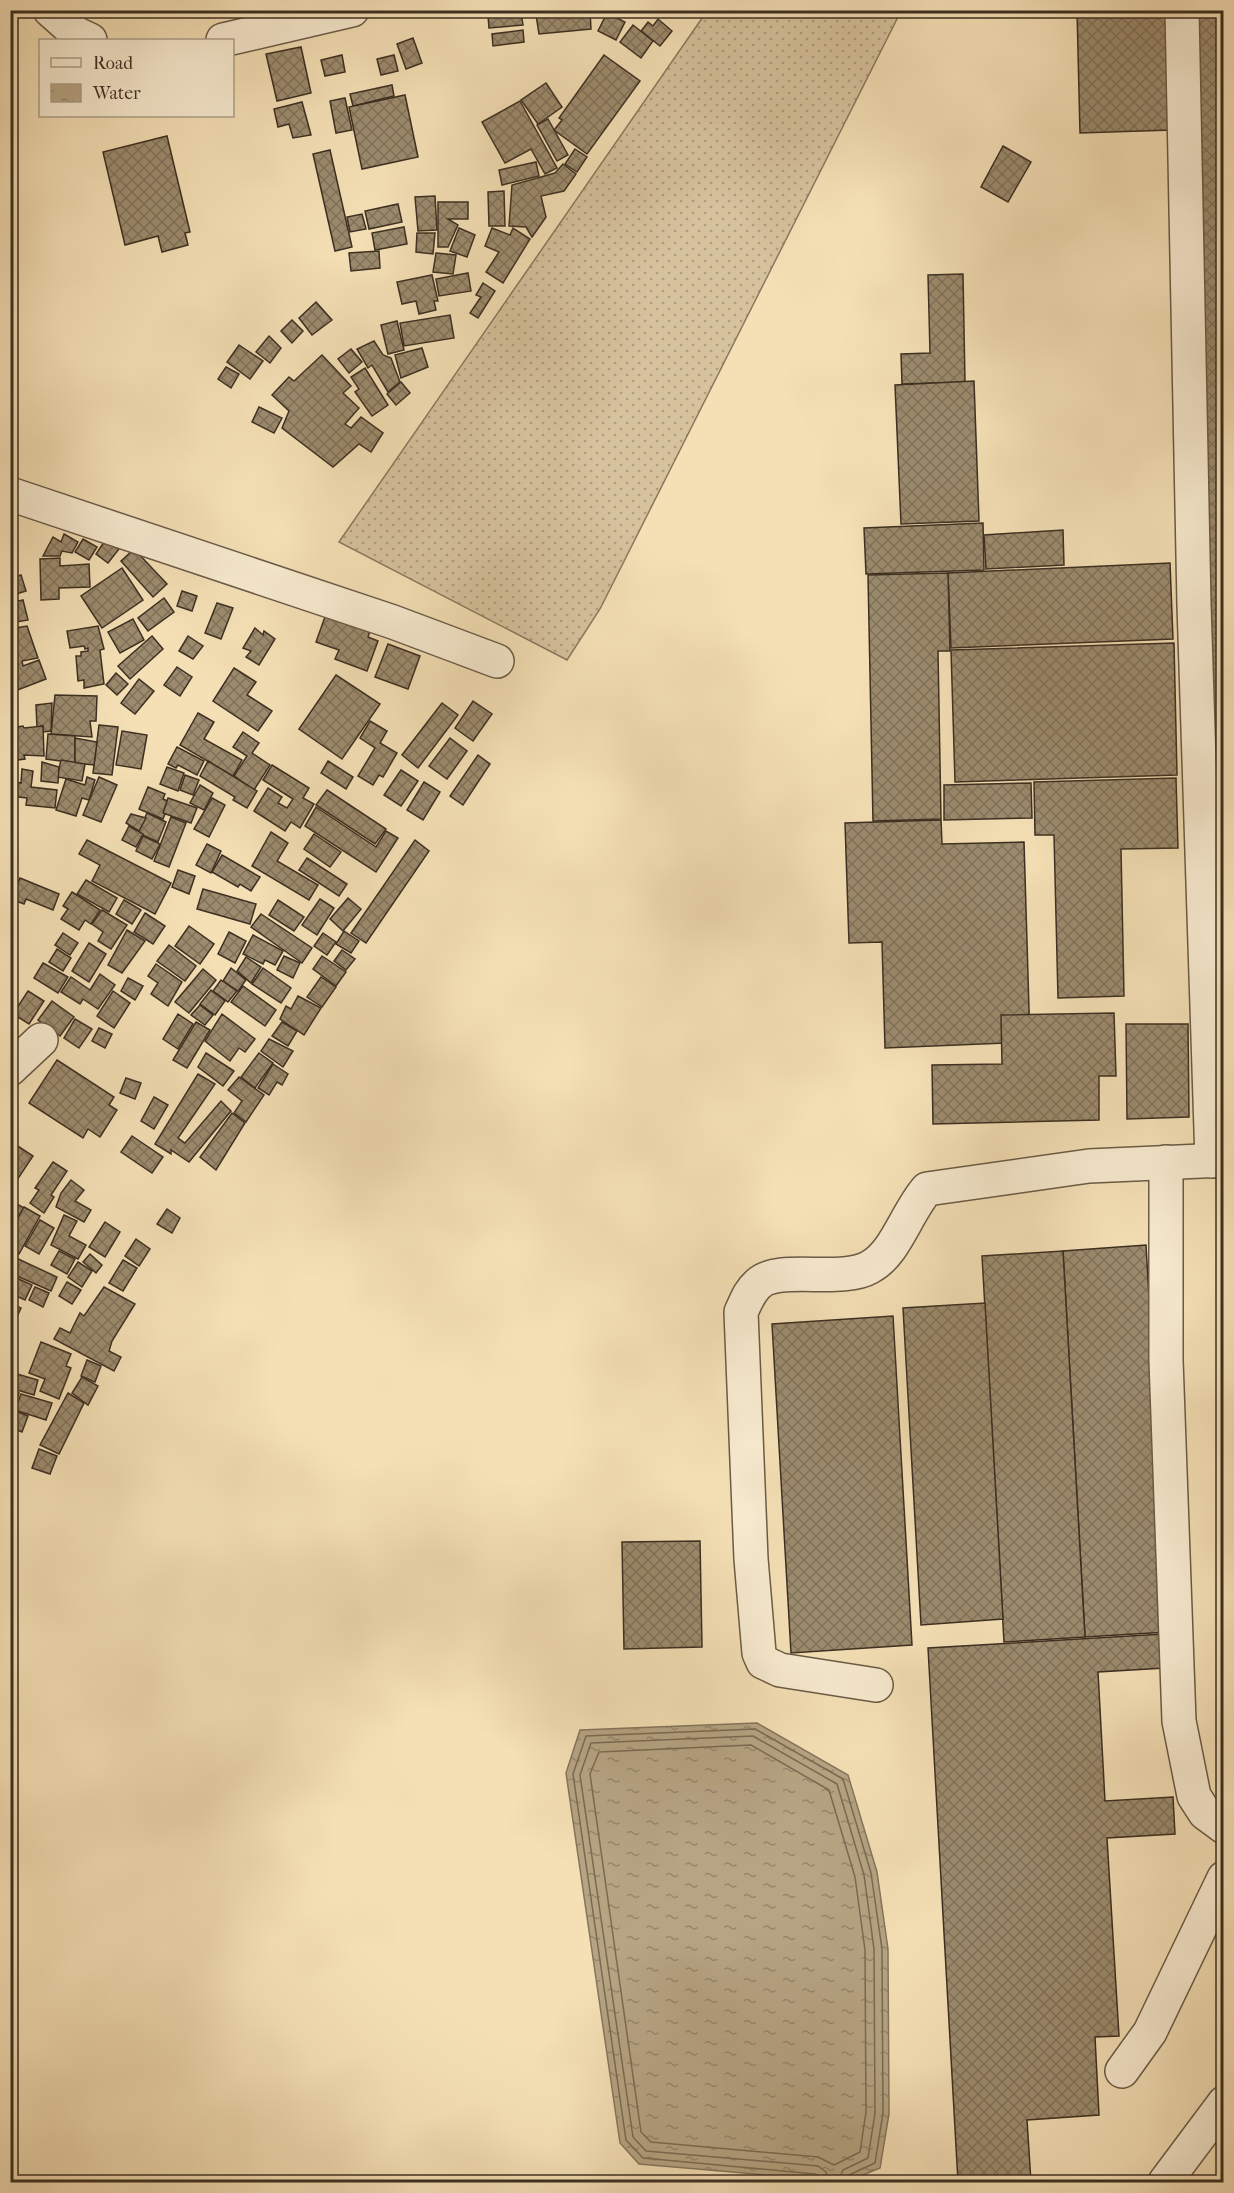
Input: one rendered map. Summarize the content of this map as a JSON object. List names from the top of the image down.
{
  "legend": ["Road", "Water"]
}
